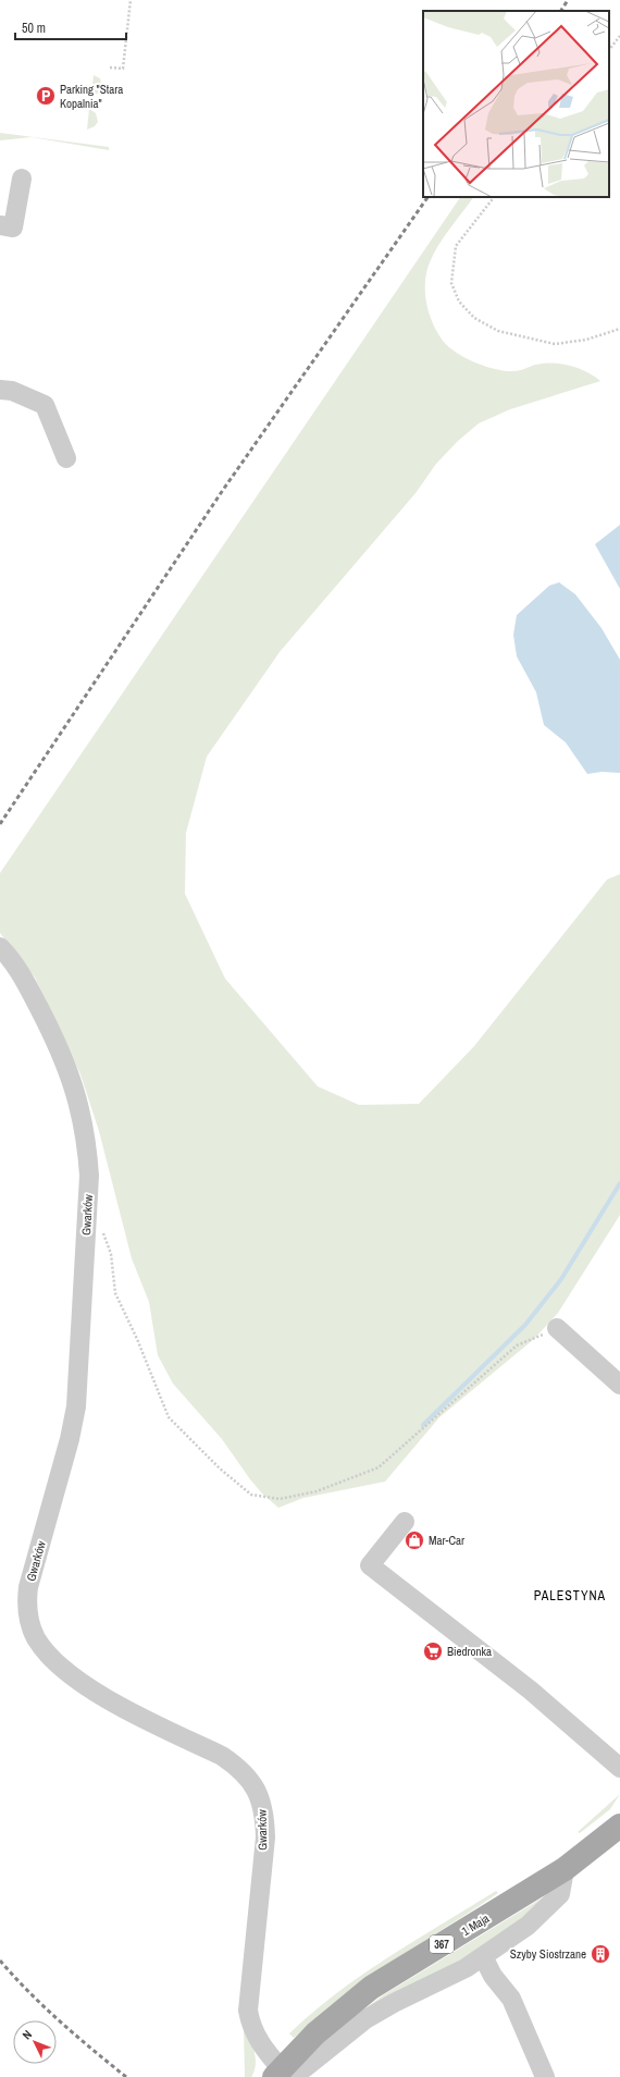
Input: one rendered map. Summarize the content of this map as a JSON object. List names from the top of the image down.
{
  "streets": {
    "main road": ["1 Maja", "367"],
    "street": ["Gwarków"]
  },
  "crossings": [
    ["Gwarków", "1 Maja"]
  ],
  "districts": ["PALESTYNA"],
  "places": {
    "parking": ["Parking \"Stara Kopalnia\""],
    "shop": ["Mar-Car"],
    "supermarket": ["Biedronka"],
    "building": ["Szyby Siostrzane"]
  },
  "scale_bar": "50 m",
  "north": "top left"
}
